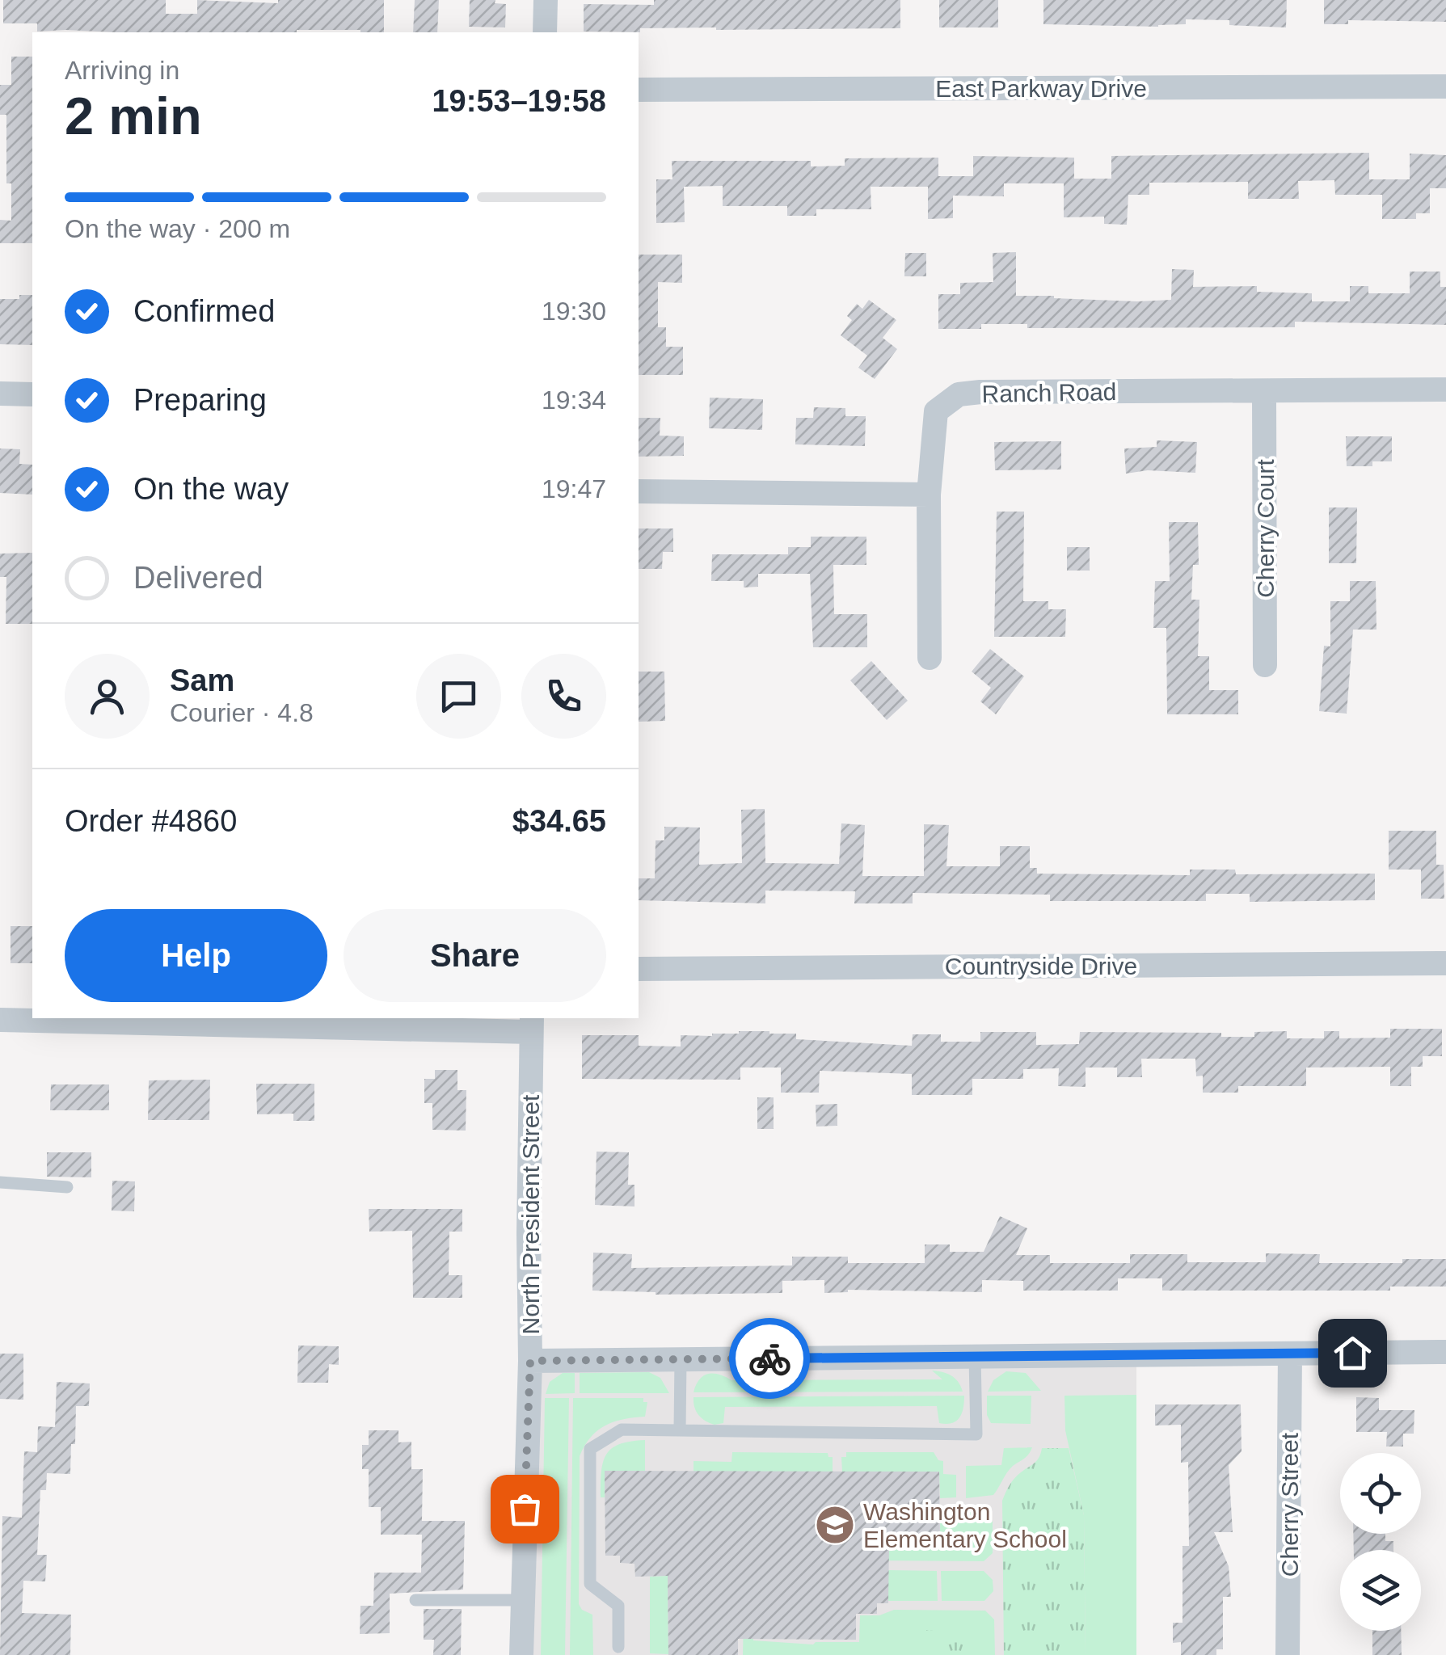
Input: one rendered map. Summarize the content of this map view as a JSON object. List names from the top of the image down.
{
  "streets": {
    "street": [
      "East Parkway Drive",
      "Ranch Road",
      "Cherry Court",
      "Countryside Drive",
      "North President Street",
      "Cherry Street"
    ]
  },
  "crossings": [
    ["Ranch Road", "Cherry Court"]
  ],
  "places": {
    "school or university": ["Washington Elementary School"]
  },
  "page": {
    "heading": ["2 min", "Arriving in", "19:53–19:58"],
    "panel": [
      "Sam",
      "Courier · 4.8",
      "Order #4860",
      "$34.65"
    ],
    "bar": "On the way · 200 m",
    "list": [
      ["Confirmed", "19:30"],
      ["Preparing", "19:34"],
      ["On the way", "19:47"],
      "Delivered"
    ],
    "buttons": ["Help", "Share"]
  }
}
